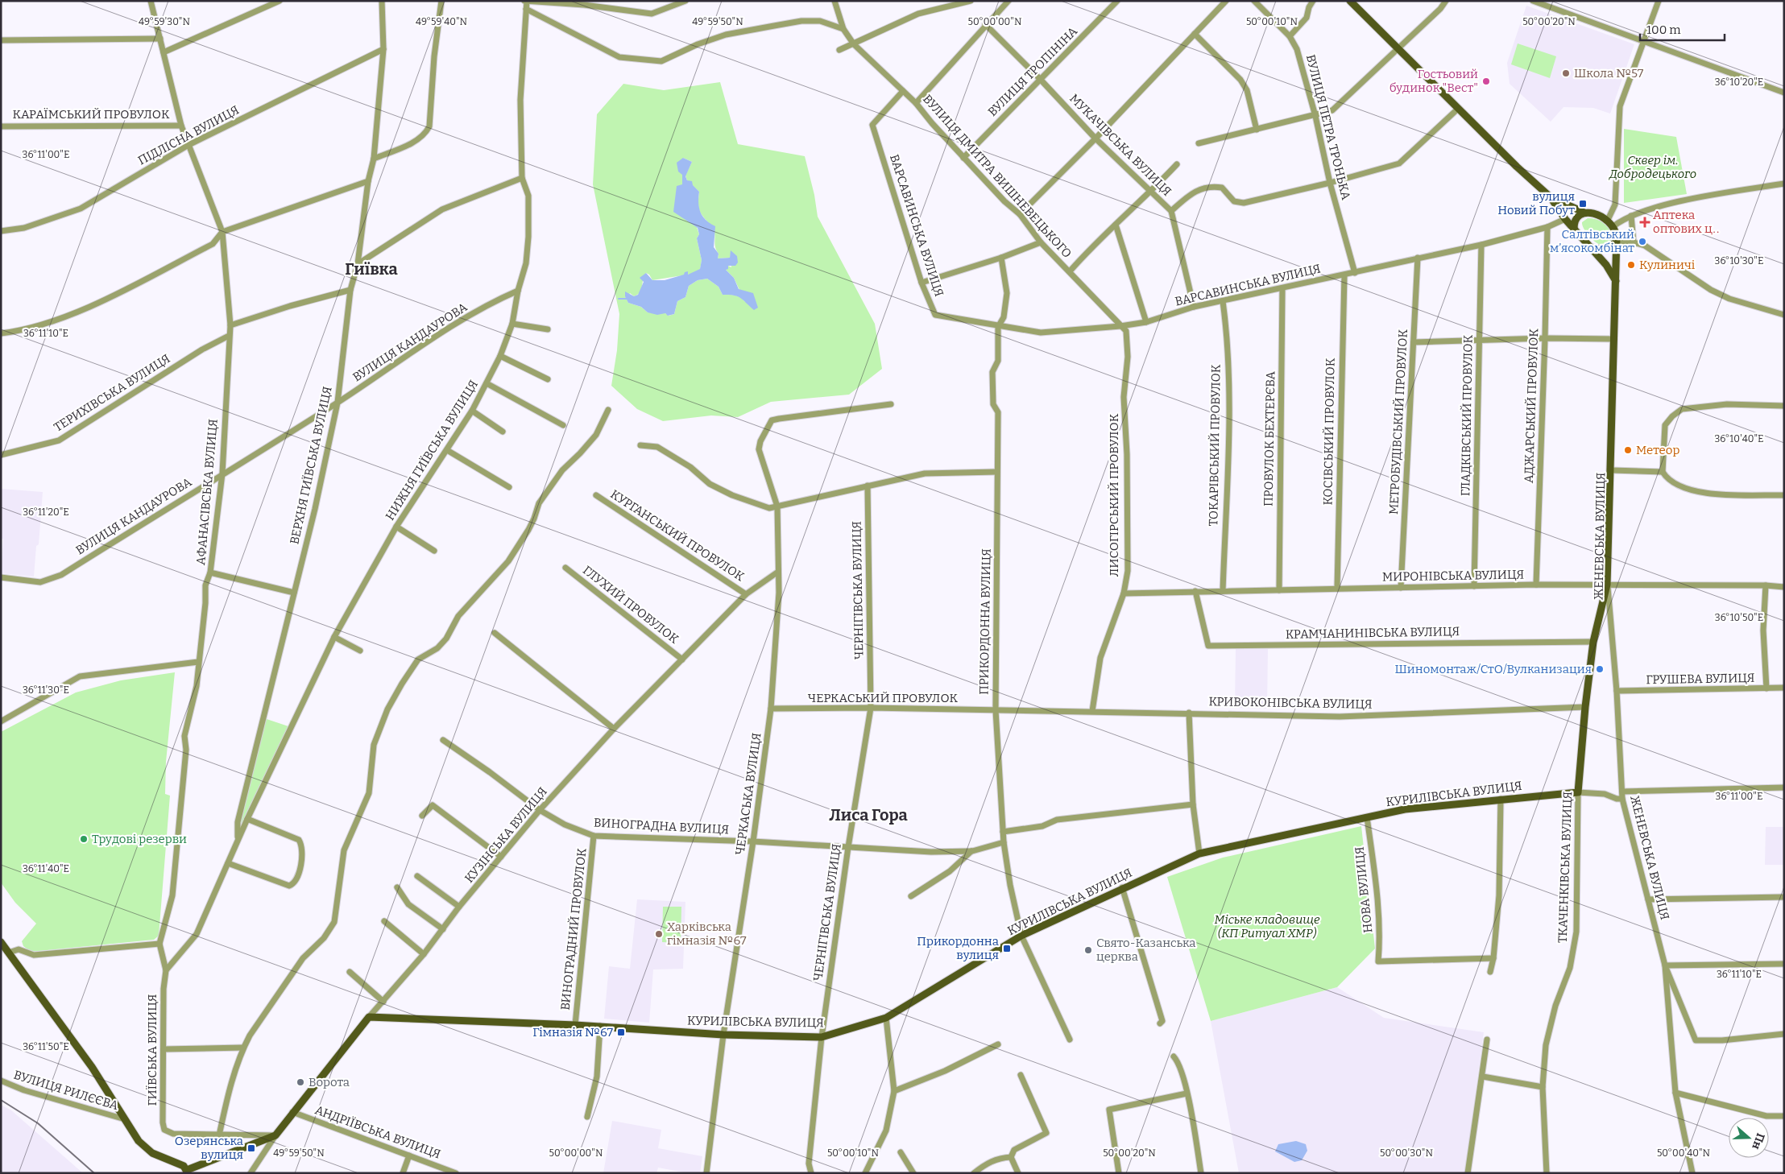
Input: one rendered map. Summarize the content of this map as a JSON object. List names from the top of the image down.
{
  "streets": {
    "main road": [
      "ЖЕНЕВСЬКА ВУЛИЦЯ",
      "КУРИЛІВСЬКА ВУЛИЦЯ",
      "КУЗІНСЬКА ВУЛИЦЯ",
      "ТКАЧЕНКІВСЬКА ВУЛИЦЯ"
    ],
    "street": [
      "ВУЛИЦЯ ТРОПІНІНА",
      "КАРАЇМСЬКИЙ ПРОВУЛОК",
      "ВУЛИЦЯ ПЕТРА ТРОНЬКА",
      "ПІДЛІСНА ВУЛИЦЯ",
      "МУКАЧІВСЬКА ВУЛИЦЯ",
      "ВУЛИЦЯ ДМИТРА ВИШНЕВЕЦЬКОГО",
      "ВАРСАВИНСЬКА ВУЛИЦЯ",
      "ВУЛИЦЯ КАНДАУРОВА",
      "ТЕРИХІВСЬКА ВУЛИЦЯ",
      "АДЖАРСЬКИЙ ПРОВУЛОК",
      "ГЛАДКІВСЬКИЙ ПРОВУЛОК",
      "МЕТРОБУДІВСЬКИЙ ПРОВУЛОК",
      "КОСІВСЬКИЙ ПРОВУЛОК",
      "ПРОВУЛОК БЕХТЕРЄВА",
      "ТОКАРІВСЬКИЙ ПРОВУЛОК",
      "НИЖНЯ ГИЇВСЬКА ВУЛИЦЯ",
      "ВЕРХНЯ ГИЇВСЬКА ВУЛИЦЯ",
      "АФАНАСІВСЬКА ВУЛИЦЯ",
      "ЛИСОГІРСЬКИЙ ПРОВУЛОК",
      "КУРГАНСЬКИЙ ПРОВУЛОК",
      "МИРОНІВСЬКА ВУЛИЦЯ",
      "ЧЕРНІГІВСЬКА ВУЛИЦЯ",
      "ГЛУХИЙ ПРОВУЛОК",
      "ПРИКОРДОННА ВУЛИЦЯ",
      "КРАМЧАНИНІВСЬКА ВУЛИЦЯ",
      "ГРУШЕВА ВУЛИЦЯ",
      "ЧЕРКАСЬКИЙ ПРОВУЛОК",
      "КРИВОКОНІВСЬКА ВУЛИЦЯ",
      "ЧЕРКАСЬКА ВУЛИЦЯ",
      "ВИНОГРАДНА ВУЛИЦЯ",
      "НОВА ВУЛИЦЯ",
      "ВИНОГРАДНИЙ ПРОВУЛОК",
      "ГИЇВСЬКА ВУЛИЦЯ",
      "ВУЛИЦЯ РИЛЄЄВА",
      "АНДРІЇВСЬКА ВУЛИЦЯ"
    ]
  },
  "crossings": [
    ["ВУЛИЦЯ ТРОПІНІНА", "МУКАЧІВСЬКА ВУЛИЦЯ"],
    ["ВУЛИЦЯ ТРОПІНІНА", "ВУЛИЦЯ ДМИТРА ВИШНЕВЕЦЬКОГО"],
    ["КАРАЇМСЬКИЙ ПРОВУЛОК", "АФАНАСІВСЬКА ВУЛИЦЯ"],
    ["ВУЛИЦЯ ПЕТРА ТРОНЬКА", "ВАРСАВИНСЬКА ВУЛИЦЯ"],
    ["ПІДЛІСНА ВУЛИЦЯ", "ВЕРХНЯ ГИЇВСЬКА ВУЛИЦЯ"],
    ["ПІДЛІСНА ВУЛИЦЯ", "АФАНАСІВСЬКА ВУЛИЦЯ"],
    ["МУКАЧІВСЬКА ВУЛИЦЯ", "ВАРСАВИНСЬКА ВУЛИЦЯ"],
    ["ВУЛИЦЯ ДМИТРА ВИШНЕВЕЦЬКОГО", "ВАРСАВИНСЬКА ВУЛИЦЯ"],
    ["ВУЛИЦЯ ДМИТРА ВИШНЕВЕЦЬКОГО", "ЛИСОГІРСЬКИЙ ПРОВУЛОК"],
    ["ВАРСАВИНСЬКА ВУЛИЦЯ", "АДЖАРСЬКИЙ ПРОВУЛОК"],
    ["ВАРСАВИНСЬКА ВУЛИЦЯ", "ГЛАДКІВСЬКИЙ ПРОВУЛОК"],
    ["ВАРСАВИНСЬКА ВУЛИЦЯ", "МЕТРОБУДІВСЬКИЙ ПРОВУЛОК"],
    ["ВАРСАВИНСЬКА ВУЛИЦЯ", "КОСІВСЬКИЙ ПРОВУЛОК"],
    ["ВАРСАВИНСЬКА ВУЛИЦЯ", "ПРОВУЛОК БЕХТЕРЄВА"],
    ["ВАРСАВИНСЬКА ВУЛИЦЯ", "ТОКАРІВСЬКИЙ ПРОВУЛОК"],
    ["ВАРСАВИНСЬКА ВУЛИЦЯ", "ЛИСОГІРСЬКИЙ ПРОВУЛОК"],
    ["ВАРСАВИНСЬКА ВУЛИЦЯ", "ПРИКОРДОННА ВУЛИЦЯ"],
    ["ВУЛИЦЯ КАНДАУРОВА", "НИЖНЯ ГИЇВСЬКА ВУЛИЦЯ"],
    ["ВУЛИЦЯ КАНДАУРОВА", "ВЕРХНЯ ГИЇВСЬКА ВУЛИЦЯ"],
    ["ВУЛИЦЯ КАНДАУРОВА", "АФАНАСІВСЬКА ВУЛИЦЯ"],
    ["ТЕРИХІВСЬКА ВУЛИЦЯ", "АФАНАСІВСЬКА ВУЛИЦЯ"],
    ["АДЖАРСЬКИЙ ПРОВУЛОК", "МИРОНІВСЬКА ВУЛИЦЯ"],
    ["ГЛАДКІВСЬКИЙ ПРОВУЛОК", "МИРОНІВСЬКА ВУЛИЦЯ"],
    ["МЕТРОБУДІВСЬКИЙ ПРОВУЛОК", "МИРОНІВСЬКА ВУЛИЦЯ"],
    ["КОСІВСЬКИЙ ПРОВУЛОК", "МИРОНІВСЬКА ВУЛИЦЯ"],
    ["ПРОВУЛОК БЕХТЕРЄВА", "МИРОНІВСЬКА ВУЛИЦЯ"],
    ["ТОКАРІВСЬКИЙ ПРОВУЛОК", "МИРОНІВСЬКА ВУЛИЦЯ"],
    ["АФАНАСІВСЬКА ВУЛИЦЯ", "ГИЇВСЬКА ВУЛИЦЯ"],
    ["ЛИСОГІРСЬКИЙ ПРОВУЛОК", "МИРОНІВСЬКА ВУЛИЦЯ"],
    ["ЛИСОГІРСЬКИЙ ПРОВУЛОК", "КРИВОКОНІВСЬКА ВУЛИЦЯ"],
    ["КУРГАНСЬКИЙ ПРОВУЛОК", "КУЗІНСЬКА ВУЛИЦЯ"],
    ["ЖЕНЕВСЬКА ВУЛИЦЯ", "МИРОНІВСЬКА ВУЛИЦЯ"],
    ["ЖЕНЕВСЬКА ВУЛИЦЯ", "ГРУШЕВА ВУЛИЦЯ"],
    ["ЖЕНЕВСЬКА ВУЛИЦЯ", "КУРИЛІВСЬКА ВУЛИЦЯ"],
    ["ЖЕНЕВСЬКА ВУЛИЦЯ", "ТКАЧЕНКІВСЬКА ВУЛИЦЯ"],
    ["МИРОНІВСЬКА ВУЛИЦЯ", "КРАМЧАНИНІВСЬКА ВУЛИЦЯ"],
    ["МИРОНІВСЬКА ВУЛИЦЯ", "ТКАЧЕНКІВСЬКА ВУЛИЦЯ"],
    ["ЧЕРНІГІВСЬКА ВУЛИЦЯ", "ЧЕРКАСЬКИЙ ПРОВУЛОК"],
    ["ЧЕРНІГІВСЬКА ВУЛИЦЯ", "КУРИЛІВСЬКА ВУЛИЦЯ"],
    ["ЧЕРНІГІВСЬКА ВУЛИЦЯ", "ВИНОГРАДНА ВУЛИЦЯ"],
    ["ГЛУХИЙ ПРОВУЛОК", "КУЗІНСЬКА ВУЛИЦЯ"],
    ["ПРИКОРДОННА ВУЛИЦЯ", "ЧЕРКАСЬКИЙ ПРОВУЛОК"],
    ["ПРИКОРДОННА ВУЛИЦЯ", "КРИВОКОНІВСЬКА ВУЛИЦЯ"],
    ["ПРИКОРДОННА ВУЛИЦЯ", "КУРИЛІВСЬКА ВУЛИЦЯ"],
    ["ПРИКОРДОННА ВУЛИЦЯ", "ВИНОГРАДНА ВУЛИЦЯ"],
    ["КРАМЧАНИНІВСЬКА ВУЛИЦЯ", "ТКАЧЕНКІВСЬКА ВУЛИЦЯ"],
    ["ЧЕРКАСЬКИЙ ПРОВУЛОК", "КРИВОКОНІВСЬКА ВУЛИЦЯ"],
    ["ЧЕРКАСЬКИЙ ПРОВУЛОК", "ЧЕРКАСЬКА ВУЛИЦЯ"],
    ["КРИВОКОНІВСЬКА ВУЛИЦЯ", "ТКАЧЕНКІВСЬКА ВУЛИЦЯ"],
    ["ЧЕРКАСЬКА ВУЛИЦЯ", "КУРИЛІВСЬКА ВУЛИЦЯ"],
    ["ЧЕРКАСЬКА ВУЛИЦЯ", "ВИНОГРАДНА ВУЛИЦЯ"],
    ["ЧЕРКАСЬКА ВУЛИЦЯ", "КУЗІНСЬКА ВУЛИЦЯ"],
    ["КУРИЛІВСЬКА ВУЛИЦЯ", "КУЗІНСЬКА ВУЛИЦЯ"],
    ["КУРИЛІВСЬКА ВУЛИЦЯ", "ТКАЧЕНКІВСЬКА ВУЛИЦЯ"],
    ["КУРИЛІВСЬКА ВУЛИЦЯ", "НОВА ВУЛИЦЯ"],
    ["КУРИЛІВСЬКА ВУЛИЦЯ", "ВИНОГРАДНИЙ ПРОВУЛОК"],
    ["ВИНОГРАДНА ВУЛИЦЯ", "КУЗІНСЬКА ВУЛИЦЯ"],
    ["ВИНОГРАДНА ВУЛИЦЯ", "ВИНОГРАДНИЙ ПРОВУЛОК"],
    ["КУЗІНСЬКА ВУЛИЦЯ", "АНДРІЇВСЬКА ВУЛИЦЯ"]
  ],
  "districts": ["Гиївка", "Лиса Гора"],
  "parks": ["Сквер ім. Добродецького", "Міське кладовище (КП Ритуал ХМР)"],
  "places": {
    "other": [
      "Школа №57",
      "Гостьовий будинок \"Вест\"",
      "Салтівський м’ясокомбінат",
      "Кулиничі",
      "Метеор",
      "Шиномонтаж/СтО/Вулканизация",
      "Трудові резерви",
      "Харківська гімназія №67",
      "Свято-Казанська церква",
      "Ворота"
    ],
    "transit": [
      "вулиця Новий Побут",
      "Прикордонна вулиця",
      "Гімназія №67",
      "Озерянська вулиця"
    ],
    "health": ["Аптека оптових ц‥"]
  },
  "scale_bar": "100 m",
  "north": "right",
  "coordinates": [
    "49°59'30\"N",
    "49°59'40\"N",
    "49°59'50\"N",
    "50°00'00\"N",
    "50°00'10\"N",
    "50°00'20\"N",
    "36°10'20\"E",
    "36°11'00\"E",
    "36°10'30\"E",
    "36°11'10\"E",
    "36°10'40\"E",
    "36°11'20\"E",
    "36°10'50\"E",
    "36°11'30\"E",
    "36°11'40\"E",
    "36°11'50\"E",
    "50°00'30\"N",
    "50°00'40\"N"
  ]
}
